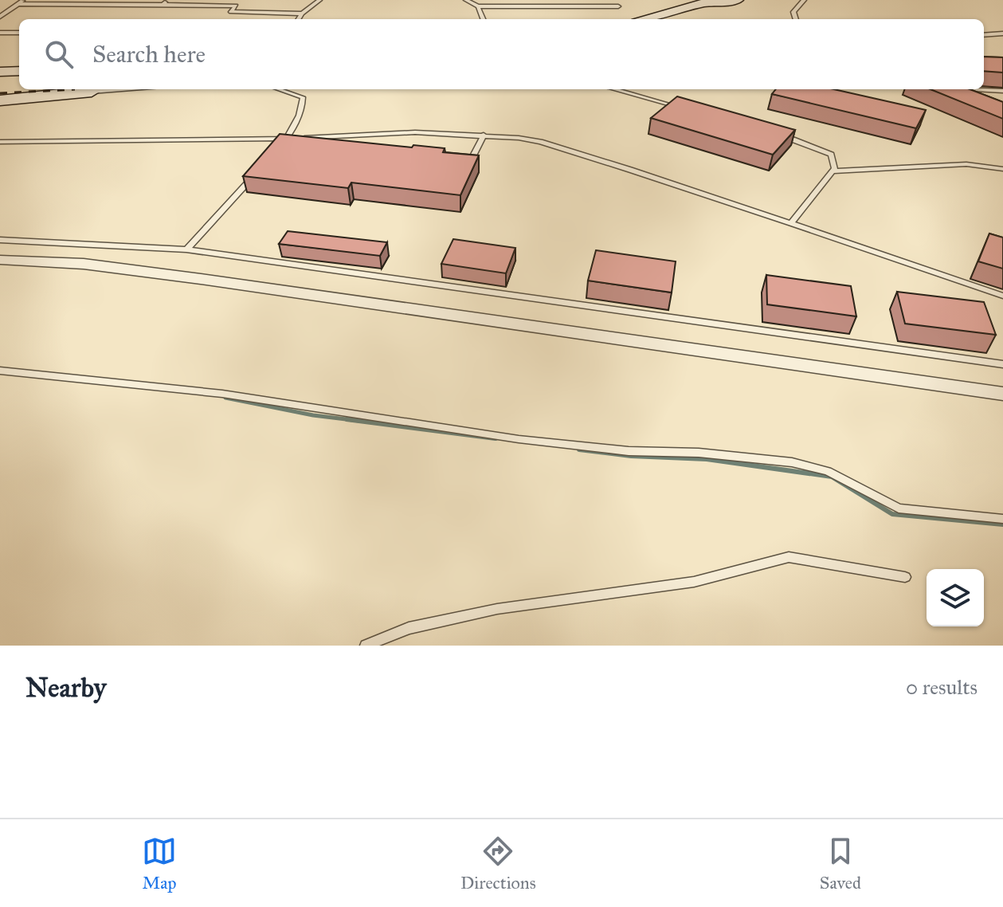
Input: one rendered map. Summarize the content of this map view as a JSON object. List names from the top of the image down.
{
  "page": {
    "search": "Search here",
    "heading": ["Nearby", "0 results"],
    "nav": ["Map", "Directions", "Saved"]
  }
}
